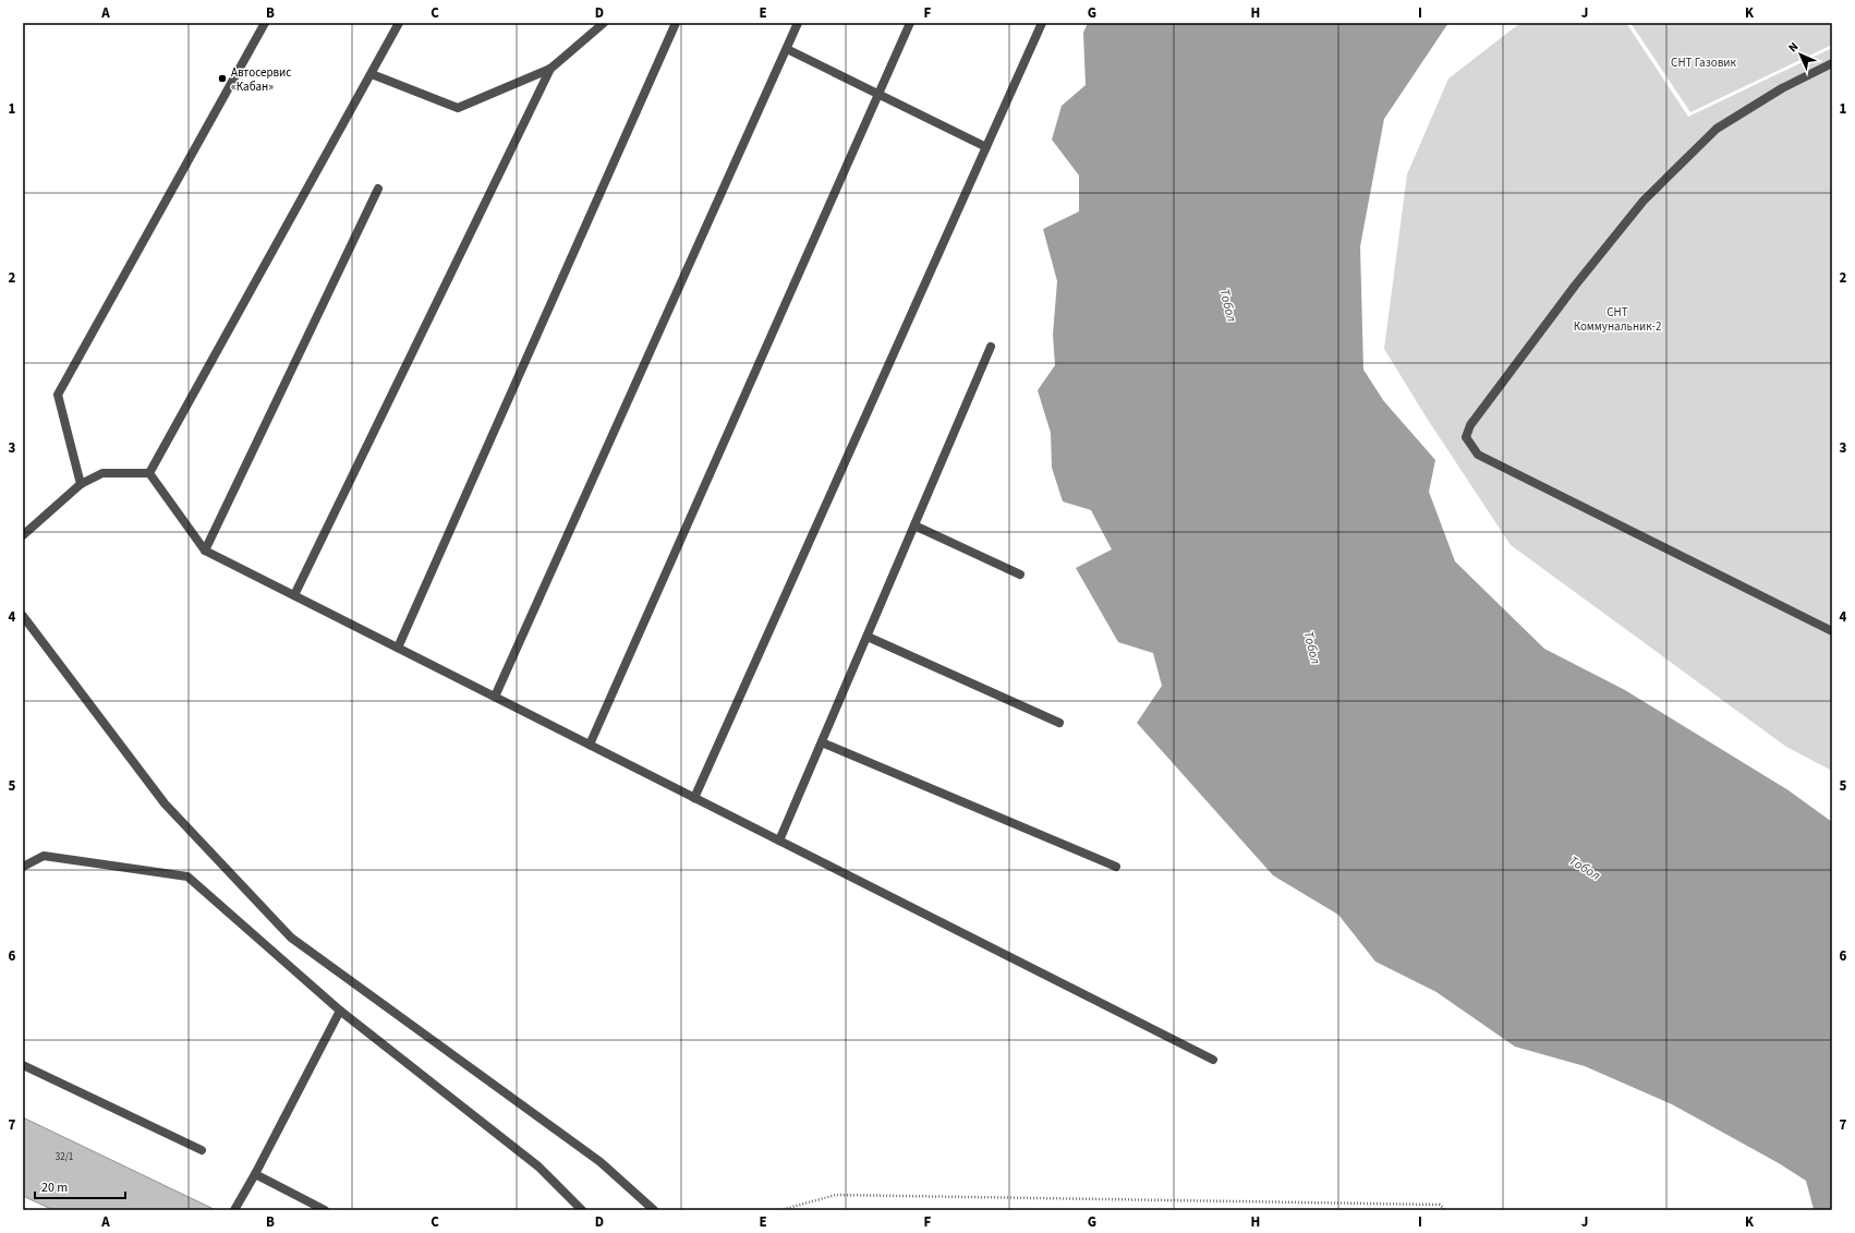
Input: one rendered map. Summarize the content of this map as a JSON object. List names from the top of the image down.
{
  "water": ["Тобол"],
  "parks": ["СНТ Газовик", "СНТ Коммунальник-2"],
  "places": ["Автосервис «Кабан»"],
  "house_numbers": ["32/1"],
  "scale_bar": "20 m",
  "north": "top left",
  "grid": {
    "columns": [
      "A",
      "B",
      "C",
      "D",
      "E",
      "F",
      "G",
      "H",
      "I",
      "J",
      "K"
    ],
    "rows": [
      "1",
      "2",
      "3",
      "4",
      "5",
      "6",
      "7"
    ]
  }
}
